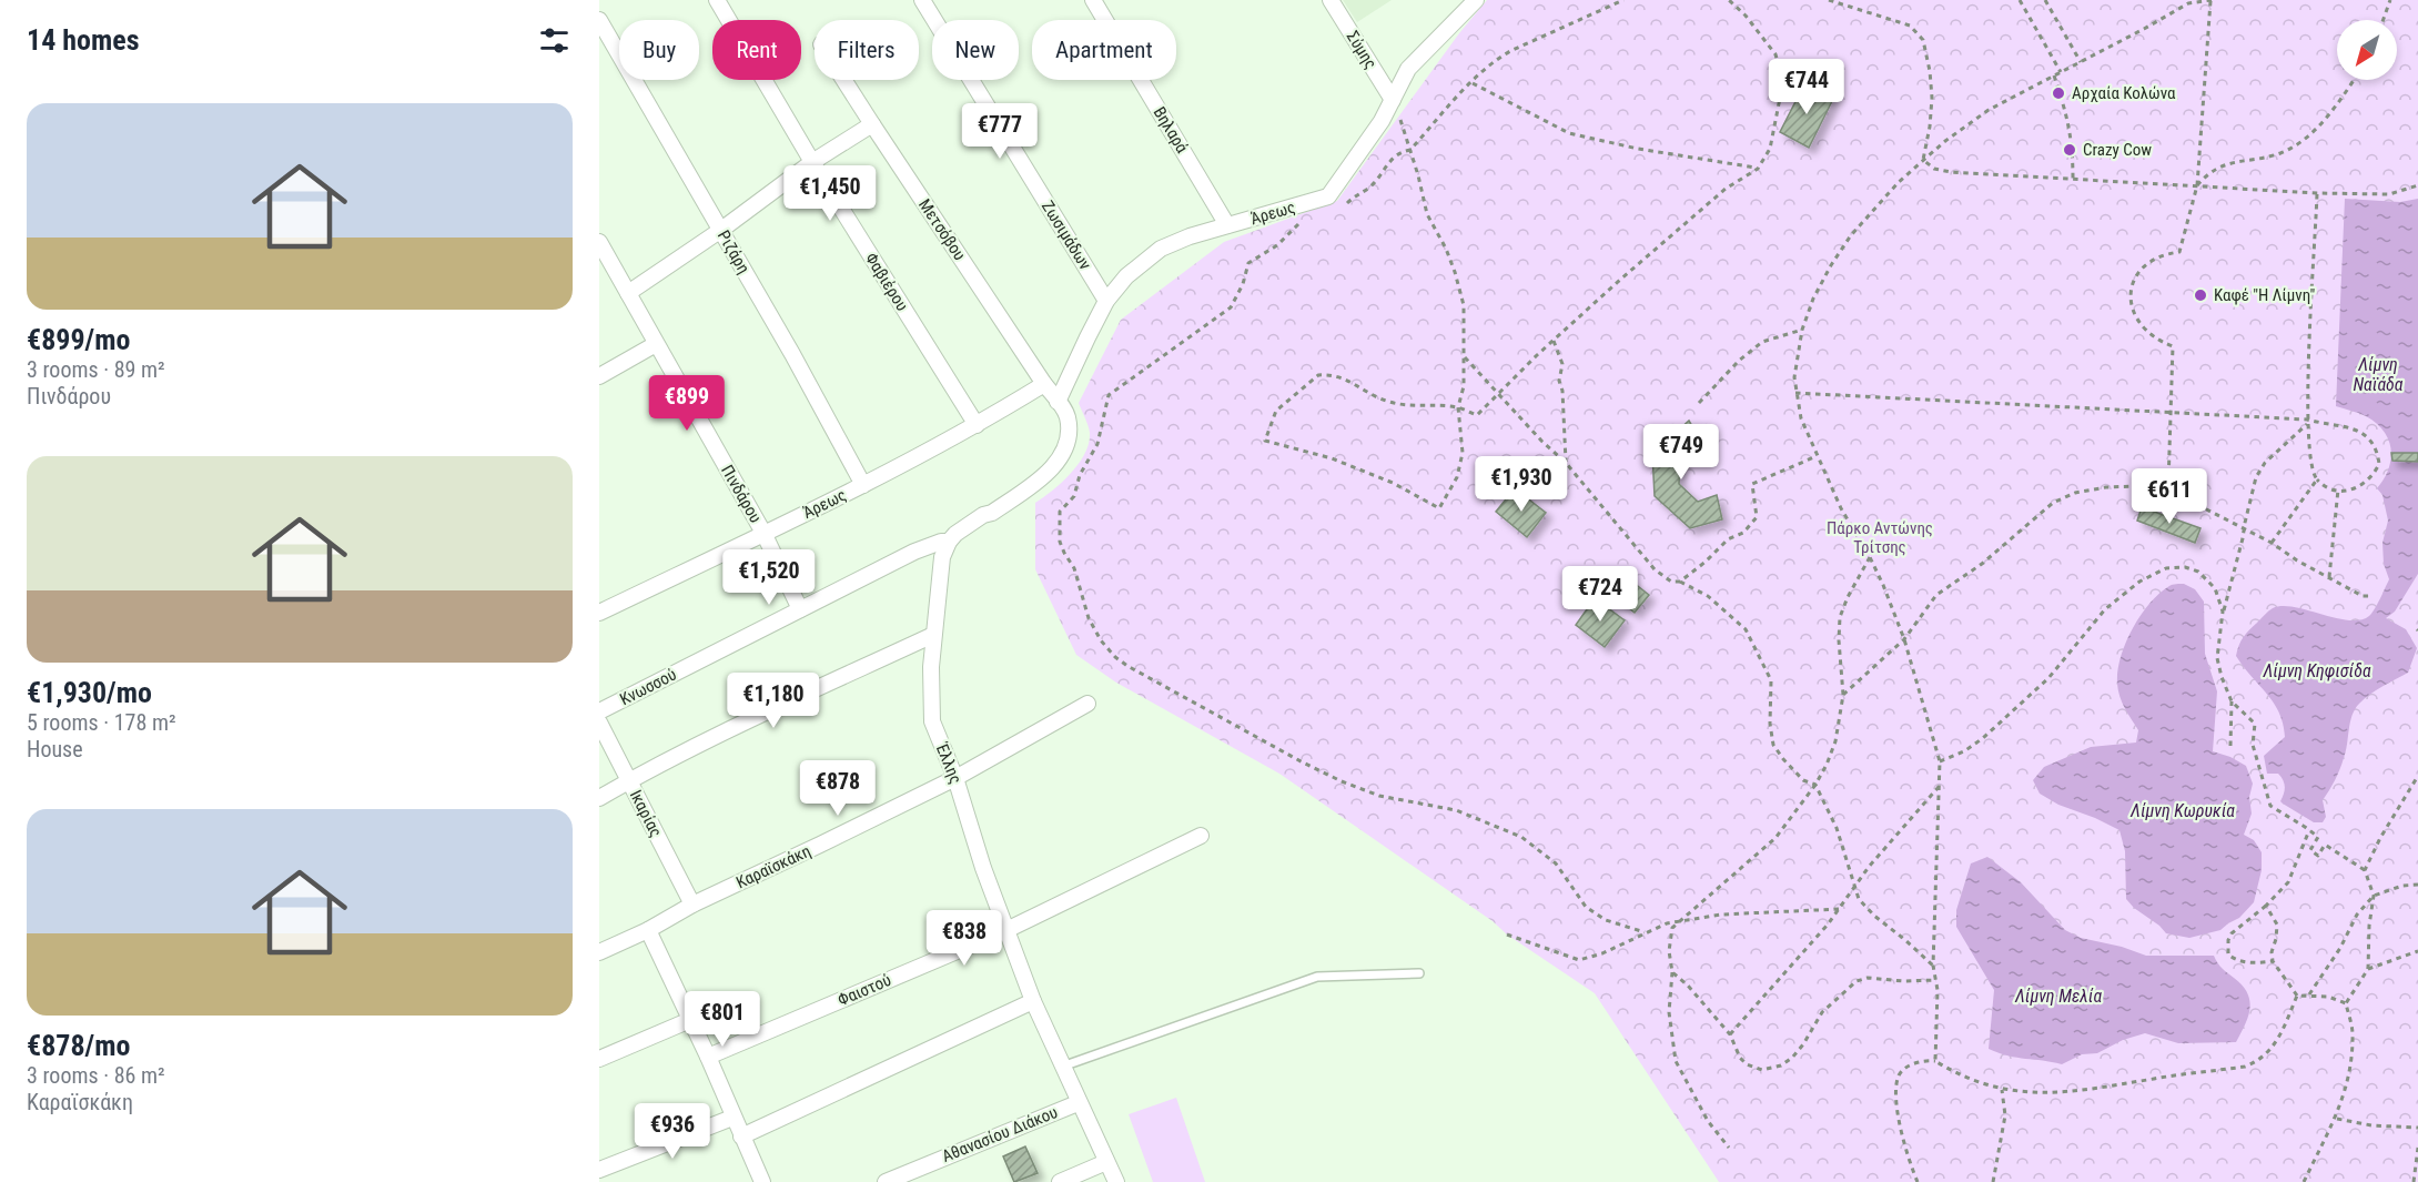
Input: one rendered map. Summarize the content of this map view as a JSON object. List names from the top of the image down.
{
  "streets": {
    "street": [
      "Σύμης",
      "Βηλαρά",
      "Άρεως",
      "Μετσόβου",
      "Ζωσιμάδων",
      "Ριζάρη",
      "Φαβιέρου",
      "Πινδάρου",
      "Κνωσσού",
      "Έλλης",
      "Ικαρίας",
      "Καραϊσκάκη",
      "Φαιστού",
      "Αθανασίου Διάκου"
    ]
  },
  "crossings": [
    ["Σύμης", "Άρεως"],
    ["Βηλαρά", "Άρεως"],
    ["Άρεως", "Μετσόβου"],
    ["Άρεως", "Ζωσιμάδων"],
    ["Άρεως", "Ριζάρη"],
    ["Άρεως", "Φαβιέρου"],
    ["Άρεως", "Πινδάρου"],
    ["Πινδάρου", "Κνωσσού"],
    ["Κνωσσού", "Έλλης"],
    ["Έλλης", "Καραϊσκάκη"],
    ["Έλλης", "Φαιστού"],
    ["Έλλης", "Αθανασίου Διάκου"],
    ["Ικαρίας", "Καραϊσκάκη"]
  ],
  "water": [
    "Λίμνη Ναϊάδα",
    "Λίμνη Κηφισίδα",
    "Λίμνη Κωρυκία",
    "Λίμνη Μελία"
  ],
  "parks": ["Πάρκο Αντώνης Τρίτσης"],
  "places": ["Αρχαία Κολώνα", "Crazy Cow", "Καφέ \"Η Λίμνη\""],
  "north": "bottom left",
  "page": {
    "heading": "14 homes",
    "chip": [
      "Buy",
      "Rent",
      "Filters",
      "New",
      "Apartment"
    ],
    "price": [
      "€744",
      "€777",
      "€1,450",
      "€899",
      "€749",
      "€1,930",
      "€611",
      "€1,520",
      "€724",
      "€1,180",
      "€878",
      "€838",
      "€801",
      "€936"
    ],
    "list": [
      {
        "name": "€899/mo",
        "note": "3 rooms · 89 m² · Πινδάρου"
      },
      {
        "name": "€1,930/mo",
        "note": "5 rooms · 178 m² · House"
      },
      {
        "name": "€878/mo",
        "note": "3 rooms · 86 m² · Καραϊσκάκη"
      }
    ]
  }
}
